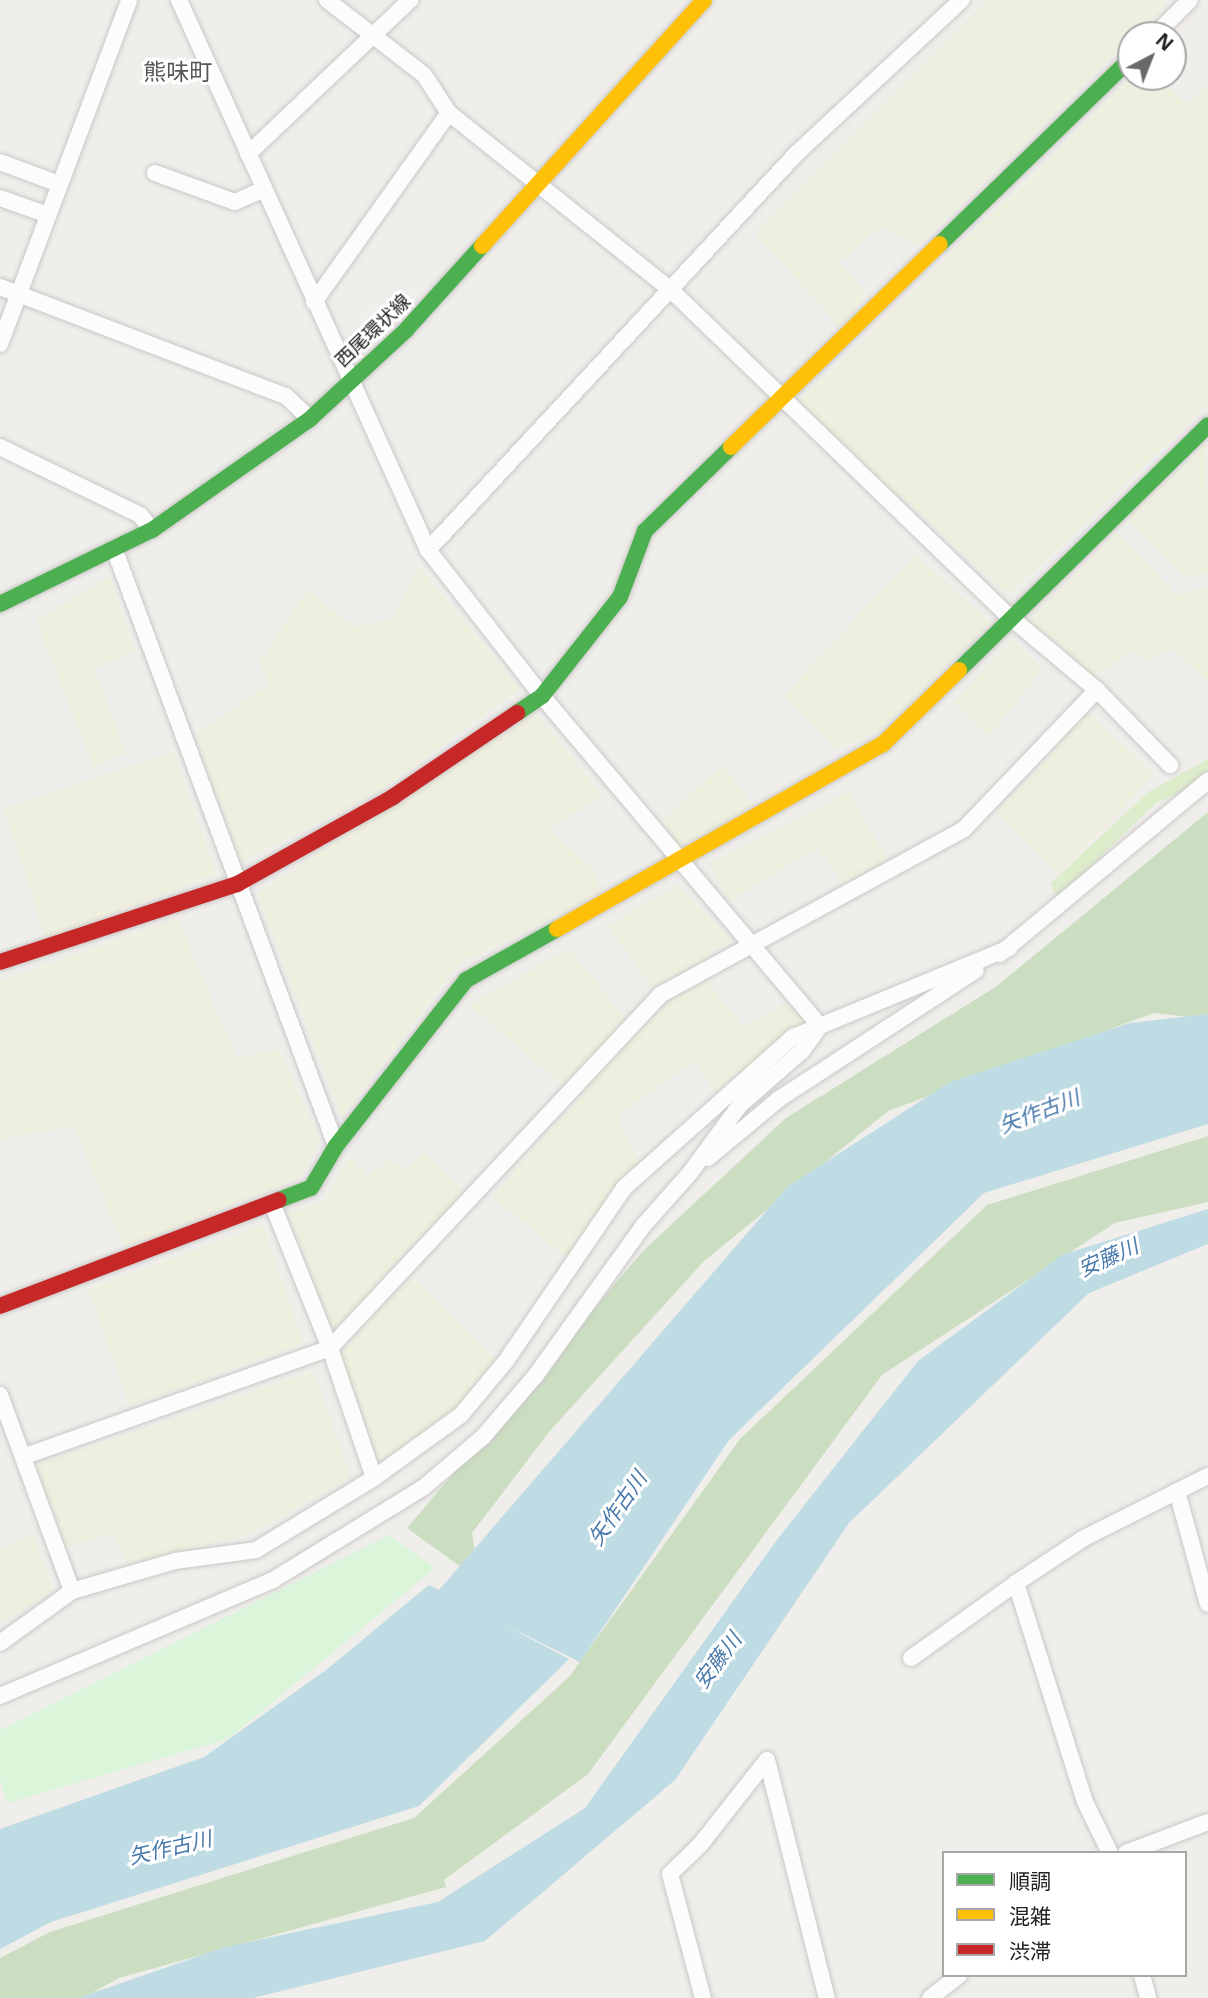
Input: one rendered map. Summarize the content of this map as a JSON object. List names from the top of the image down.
{
  "streets": {
    "street": ["西尾環状線"]
  },
  "districts": ["熊味町"],
  "water": ["矢作古川", "安藤川"],
  "legend": ["順調", "混雑", "渋滞"],
  "north": "top right"
}
